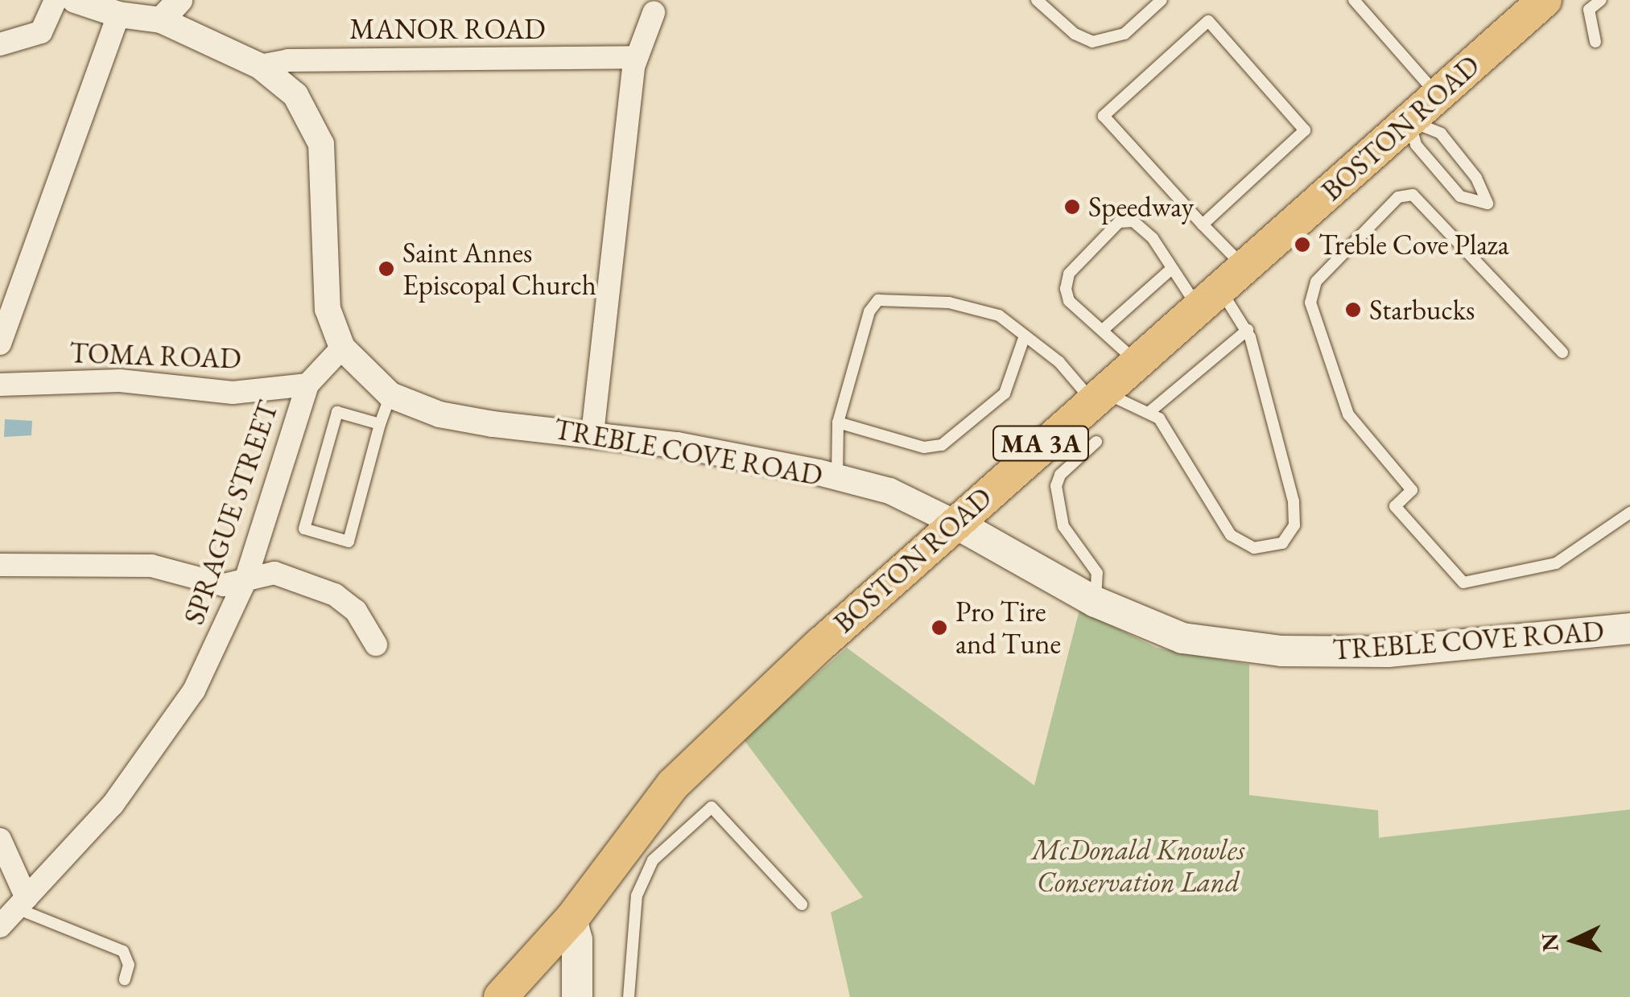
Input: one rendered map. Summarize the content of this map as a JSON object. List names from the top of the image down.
{
  "streets": {
    "main road": ["BOSTON ROAD", "MA 3A", "TREBLE COVE ROAD"],
    "street": ["MANOR ROAD", "TOMA ROAD", "SPRAGUE STREET"]
  },
  "crossings": [
    ["MANOR ROAD", "TREBLE COVE ROAD"],
    ["BOSTON ROAD", "TREBLE COVE ROAD"],
    ["TOMA ROAD", "SPRAGUE STREET"],
    ["TREBLE COVE ROAD", "SPRAGUE STREET"]
  ],
  "parks": ["McDonald Knowles Conservation Land"],
  "places": [
    "Speedway",
    "Treble Cove Plaza",
    "Saint Annes Episcopal Church",
    "Starbucks",
    "Pro Tire and Tune"
  ],
  "north": "left"
}
